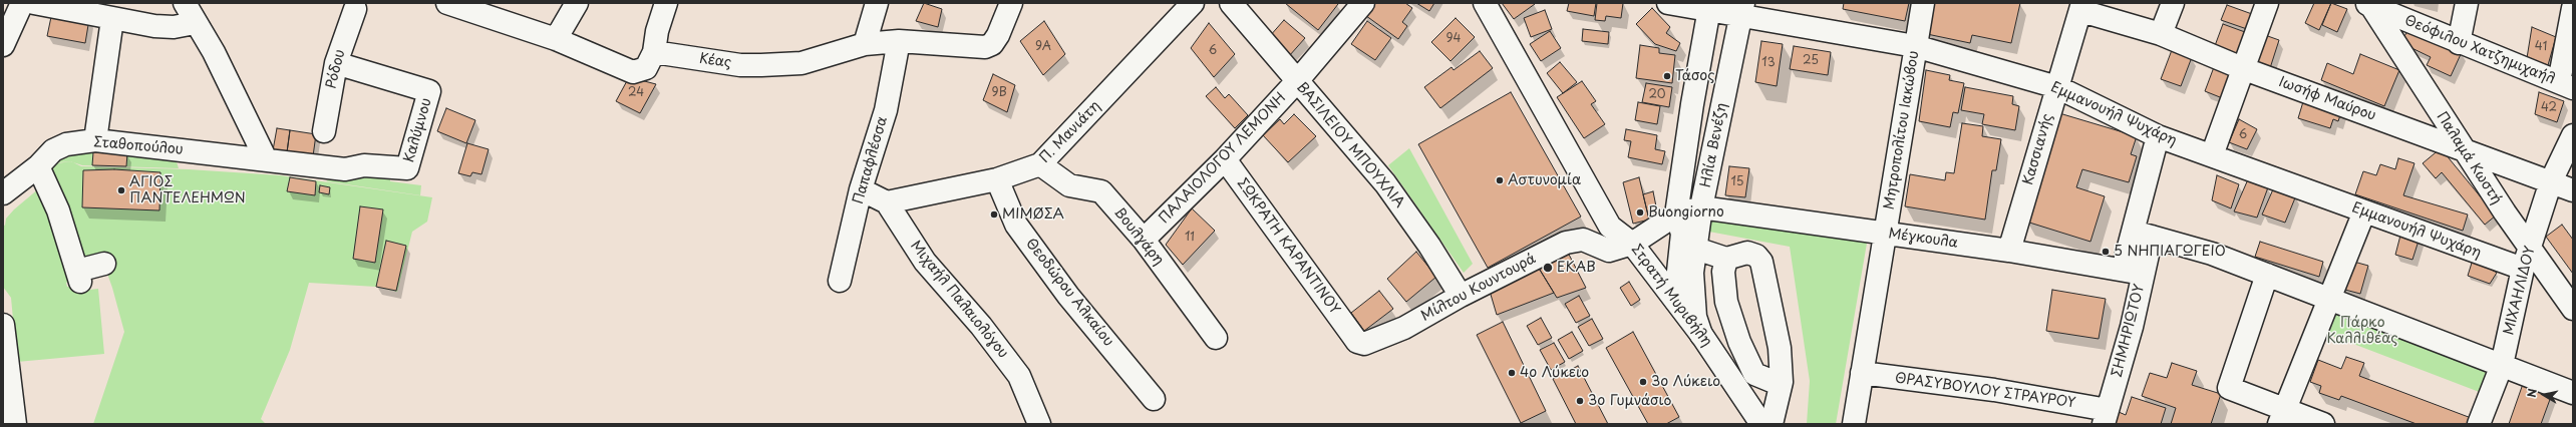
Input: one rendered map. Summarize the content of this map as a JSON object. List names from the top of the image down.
{
  "streets": {
    "street": [
      "Θεόφιλου Χατζημιχαήλ",
      "Κέας",
      "Ρόδου",
      "Ιωσήφ Μαύρου",
      "Εμμανουήλ Ψυχάρη",
      "Καλύμνου",
      "Μητροπολίτου Ιακώβου",
      "Π. Μανιάτη",
      "ΒΑΣΙΛΕΙΟΥ ΜΠΟΥΧΛΙΑ",
      "Ηλία Βενέζη",
      "Σταθοπούλου",
      "Κασσιανής",
      "ΠΑΛΑΙΟΛΟΓΟΥ ΛΕΜΟΝΗ",
      "Παλαμά Κωστή",
      "Παπαφλέσσα",
      "Βουλγάρη",
      "Μέγκουλα",
      "ΣΩΚΡΑΤΗ ΚΑΡΑΝΤΙΝΟΥ",
      "Μίλτου Κουντουρά",
      "ΜΙΧΑΗΛΙΔΟΥ",
      "Θεοδώρου Αλκαίου",
      "Στρατή Μυριβήλη",
      "Μιχαήλ Παλαιολόγου",
      "ΣΗΜΗΡΙΩΤΟΥ",
      "ΘΡΑΣΥΒΟΥΛΟΥ ΣΤΡΑΥΡΟΥ"
    ]
  },
  "crossings": [
    ["Θεόφιλου Χατζημιχαήλ", "Παλαμά Κωστή"],
    ["Κέας", "Παπαφλέσσα"],
    ["Ρόδου", "Καλύμνου"],
    ["Ιωσήφ Μαύρου", "Κασσιανής"],
    ["Ιωσήφ Μαύρου", "Παλαμά Κωστή"],
    ["Ιωσήφ Μαύρου", "ΜΙΧΑΗΛΙΔΟΥ"],
    ["Εμμανουήλ Ψυχάρη", "Μητροπολίτου Ιακώβου"],
    ["Εμμανουήλ Ψυχάρη", "Ηλία Βενέζη"],
    ["Εμμανουήλ Ψυχάρη", "Κασσιανής"],
    ["Εμμανουήλ Ψυχάρη", "Παλαμά Κωστή"],
    ["Εμμανουήλ Ψυχάρη", "ΜΙΧΑΗΛΙΔΟΥ"],
    ["Εμμανουήλ Ψυχάρη", "ΣΗΜΗΡΙΩΤΟΥ"],
    ["Καλύμνου", "Σταθοπούλου"],
    ["Μητροπολίτου Ιακώβου", "Μέγκουλα"],
    ["Μητροπολίτου Ιακώβου", "ΘΡΑΣΥΒΟΥΛΟΥ ΣΤΡΑΥΡΟΥ"],
    ["Π. Μανιάτη", "Βουλγάρη"],
    ["Π. Μανιάτη", "Θεοδώρου Αλκαίου"],
    ["Π. Μανιάτη", "Μιχαήλ Παλαιολόγου"],
    ["ΒΑΣΙΛΕΙΟΥ ΜΠΟΥΧΛΙΑ", "ΠΑΛΑΙΟΛΟΓΟΥ ΛΕΜΟΝΗ"],
    ["ΒΑΣΙΛΕΙΟΥ ΜΠΟΥΧΛΙΑ", "Μίλτου Κουντουρά"],
    ["Ηλία Βενέζη", "Μέγκουλα"],
    ["Ηλία Βενέζη", "Στρατή Μυριβήλη"],
    ["Κασσιανής", "Μέγκουλα"],
    ["ΠΑΛΑΙΟΛΟΓΟΥ ΛΕΜΟΝΗ", "Βουλγάρη"],
    ["ΠΑΛΑΙΟΛΟΓΟΥ ΛΕΜΟΝΗ", "ΣΩΚΡΑΤΗ ΚΑΡΑΝΤΙΝΟΥ"],
    ["Παλαμά Κωστή", "ΜΙΧΑΗΛΙΔΟΥ"],
    ["Μέγκουλα", "ΣΗΜΗΡΙΩΤΟΥ"],
    ["ΣΩΚΡΑΤΗ ΚΑΡΑΝΤΙΝΟΥ", "Μίλτου Κουντουρά"],
    ["Μίλτου Κουντουρά", "Στρατή Μυριβήλη"],
    ["ΣΗΜΗΡΙΩΤΟΥ", "ΘΡΑΣΥΒΟΥΛΟΥ ΣΤΡΑΥΡΟΥ"]
  ],
  "parks": ["Πάρκο Καλλιθέας"],
  "places": [
    "Τάσος",
    "Αστυνομία",
    "ΑΓΙΟΣ ΠΑΝΤΕΛΕΗΜΩΝ",
    "Buongiorno",
    "MIMØΣΑ",
    "5 ΝΗΠΙΑΓΩΓΕΙΟ",
    "ΕΚΑΒ",
    "4ο Λύκειο",
    "3ο Λύκειο",
    "3ο Γυμνάσιο"
  ],
  "house_numbers": [
    "94",
    "9Α",
    "41",
    "6",
    "25",
    "13",
    "24",
    "9Β",
    "20",
    "42",
    "6",
    "15",
    "11"
  ],
  "north": "left"
}
